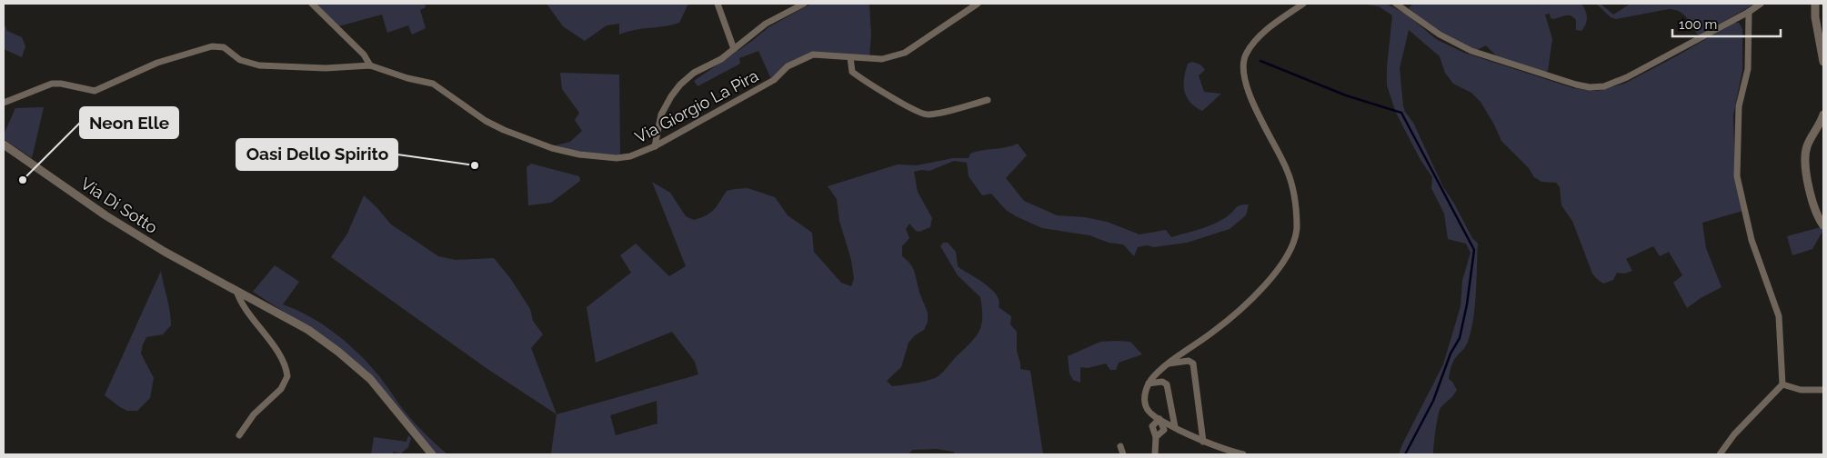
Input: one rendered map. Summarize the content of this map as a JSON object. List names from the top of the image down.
{
  "streets": {
    "street": ["Via Giorgio La Pira", "Via Di Sotto"]
  },
  "places": ["Oasi Dello Spirito", "Neon Elle"],
  "scale_bar": "100 m"
}
